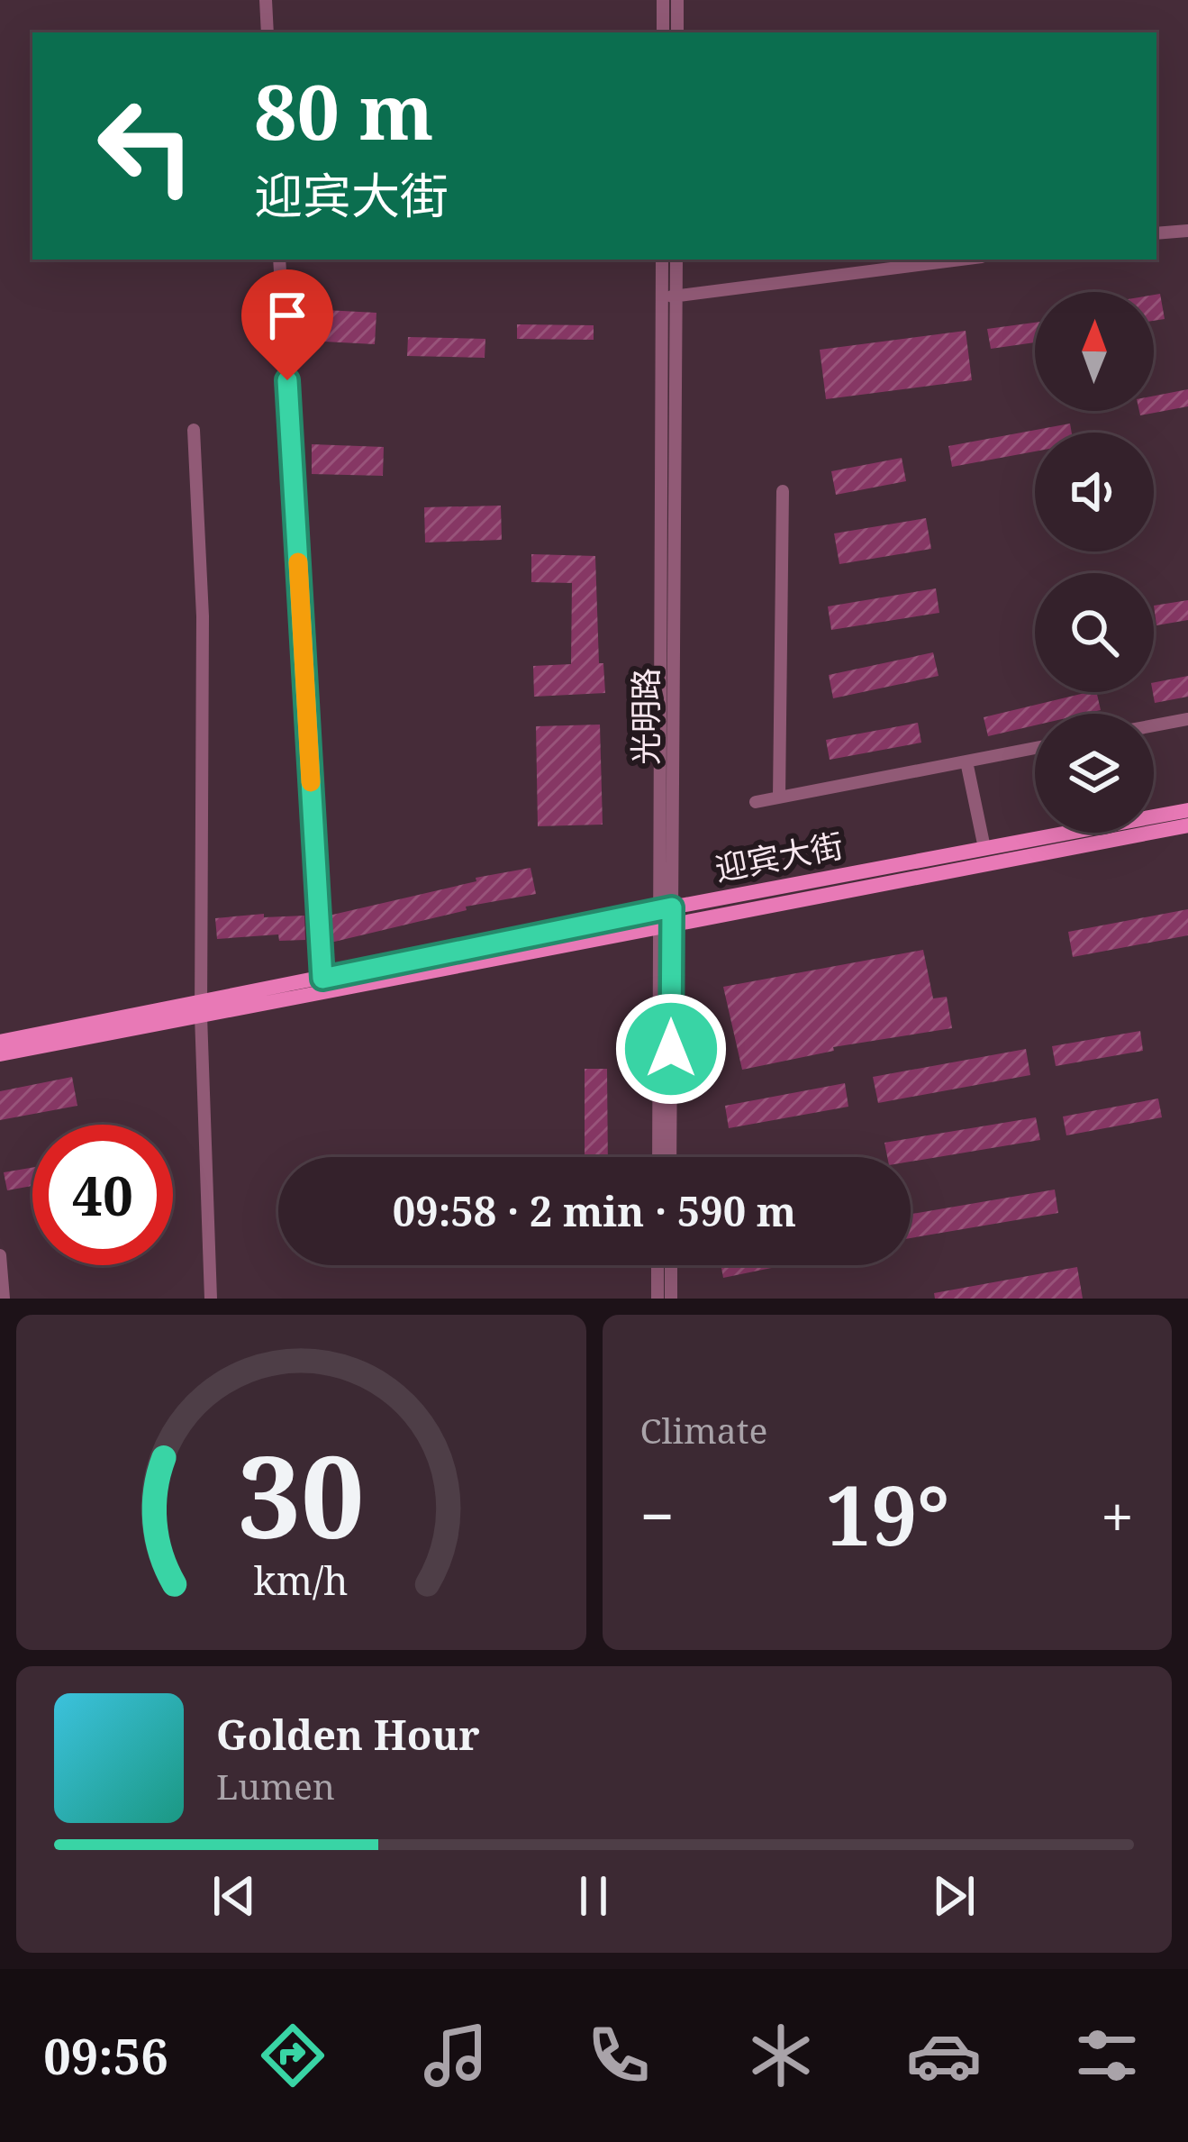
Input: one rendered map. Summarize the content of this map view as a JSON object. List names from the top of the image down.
{
  "streets": {
    "main road": ["迎宾大街"],
    "street": ["光明路"]
  },
  "crossings": [
    ["光明路", "迎宾大街"]
  ],
  "north": "top",
  "page": {
    "turn": ["80 m", "迎宾大街"],
    "limit": "40",
    "trip": "09:58 · 2 min · 590 m",
    "tile": "Climate",
    "heat": ["−", "19°", "+"],
    "song": ["Golden Hour", "Lumen"],
    "tabs": "09:56",
    "gauge": ["30", "km/h"]
  }
}
